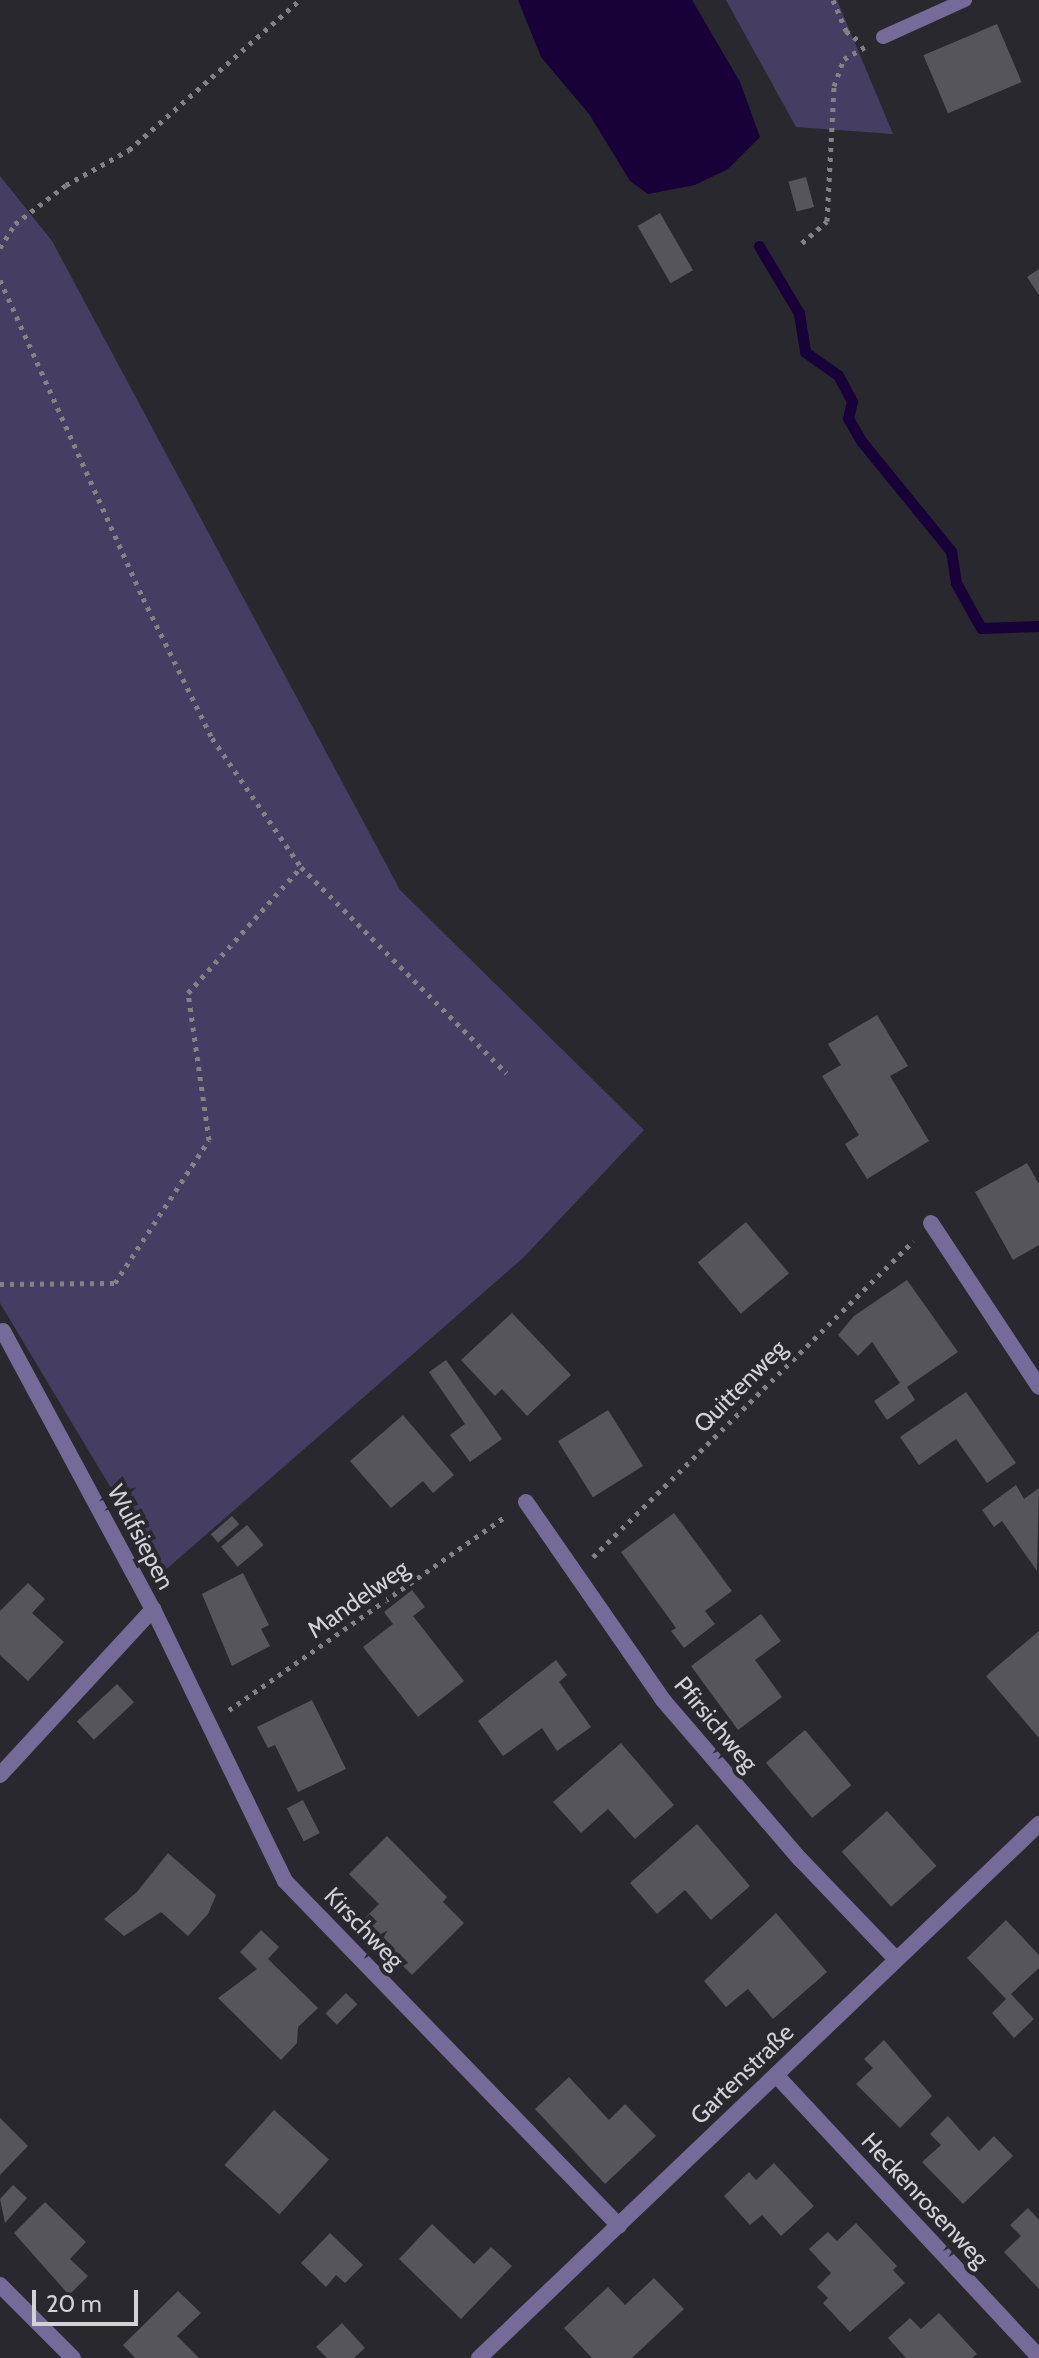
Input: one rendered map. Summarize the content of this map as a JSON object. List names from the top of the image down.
{
  "streets": {
    "street": [
      "Wulfsiepen",
      "Pfirsichweg",
      "Kirschweg",
      "Gartenstraße",
      "Heckenrosenweg"
    ],
    "path": ["Quittenweg", "Mandelweg"]
  },
  "crossings": [
    ["Quittenweg", "Pfirsichweg"],
    ["Wulfsiepen", "Kirschweg"],
    ["Mandelweg", "Pfirsichweg"],
    ["Mandelweg", "Kirschweg"],
    ["Pfirsichweg", "Gartenstraße"],
    ["Kirschweg", "Gartenstraße"],
    ["Gartenstraße", "Heckenrosenweg"]
  ],
  "scale_bar": "20 m"
}
